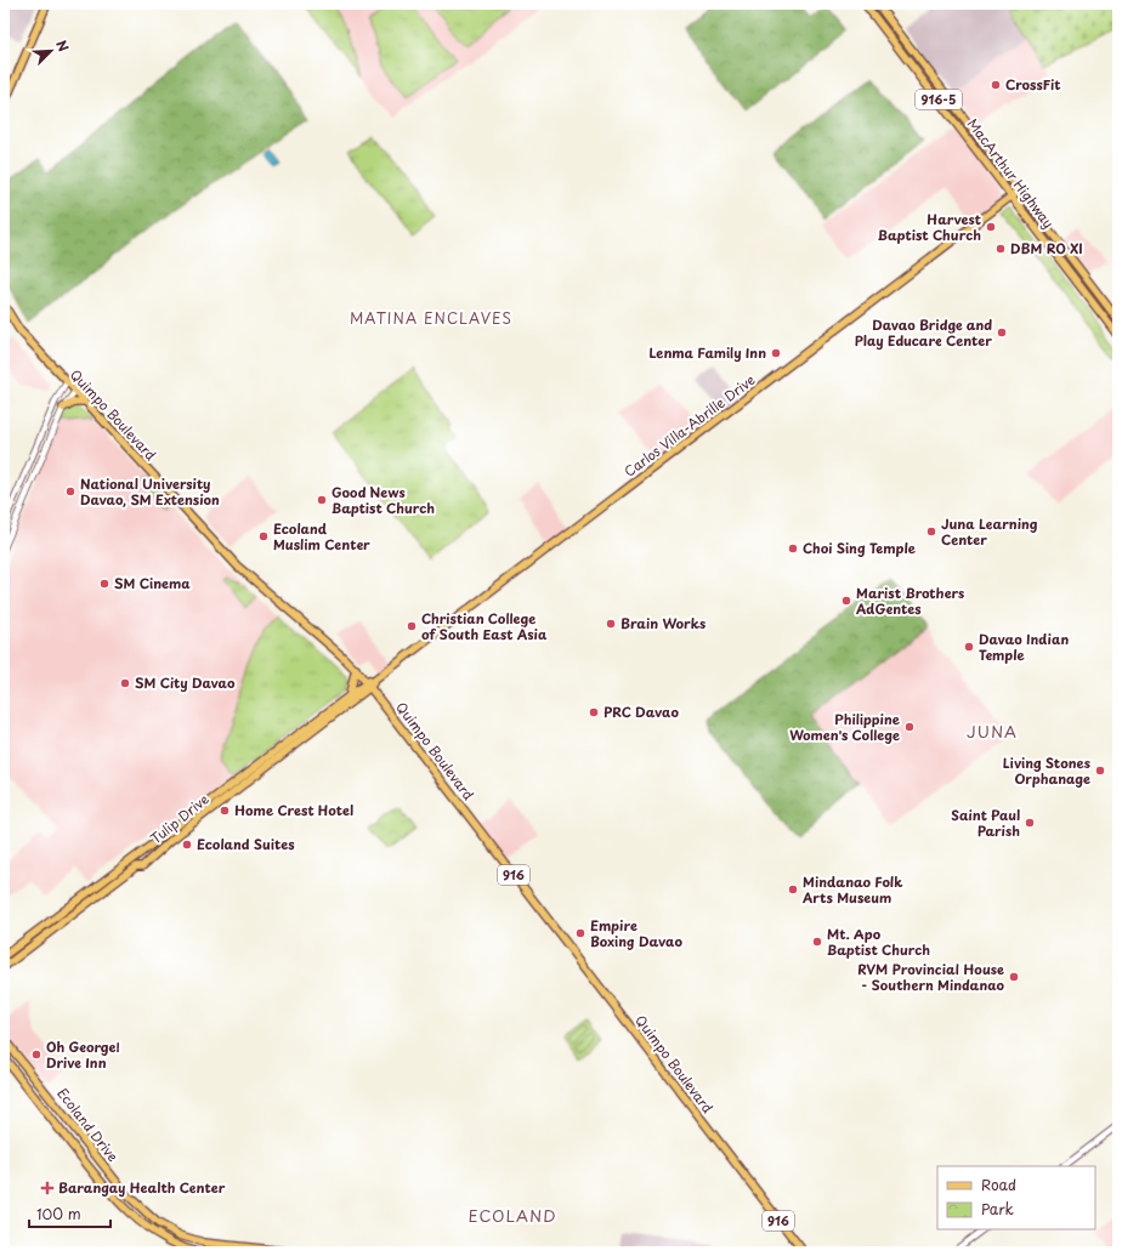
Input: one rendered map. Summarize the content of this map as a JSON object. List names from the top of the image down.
{
  "streets": {
    "main road": [
      "916-5",
      "MacArthur Highway",
      "Quimpo Boulevard",
      "Carlos Villa-Abrille Drive",
      "Tulip Drive",
      "916",
      "Ecoland Drive"
    ]
  },
  "crossings": [
    ["MacArthur Highway", "Carlos Villa-Abrille Drive"],
    ["Quimpo Boulevard", "Carlos Villa-Abrille Drive"],
    ["Quimpo Boulevard", "Tulip Drive"],
    ["Carlos Villa-Abrille Drive", "Tulip Drive"]
  ],
  "districts": ["MATINA ENCLAVES", "JUNA", "ECOLAND"],
  "places": {
    "other": [
      "CrossFit",
      "Harvest Baptist Church",
      "DBM RO XI",
      "Davao Bridge and Play Educare Center",
      "Lenma Family Inn",
      "National University Davao, SM Extension",
      "Good News Baptist Church",
      "Juna Learning Center",
      "Ecoland Muslim Center",
      "Choi Sing Temple",
      "SM Cinema",
      "Marist Brothers AdGentes",
      "Brain Works",
      "Christian College of South East Asia",
      "Davao Indian Temple",
      "SM City Davao",
      "PRC Davao",
      "Philippine Women's College",
      "Living Stones Orphanage",
      "Home Crest Hotel",
      "Saint Paul Parish",
      "Ecoland Suites",
      "Mindanao Folk Arts Museum",
      "Empire Boxing Davao",
      "Mt. Apo Baptist Church",
      "RVM Provincial House - Southern Mindanao",
      "Oh George! Drive Inn"
    ],
    "health": ["Barangay Health Center"]
  },
  "legend": ["Road", "Park"],
  "scale_bar": "100 m",
  "north": "top right"
}
